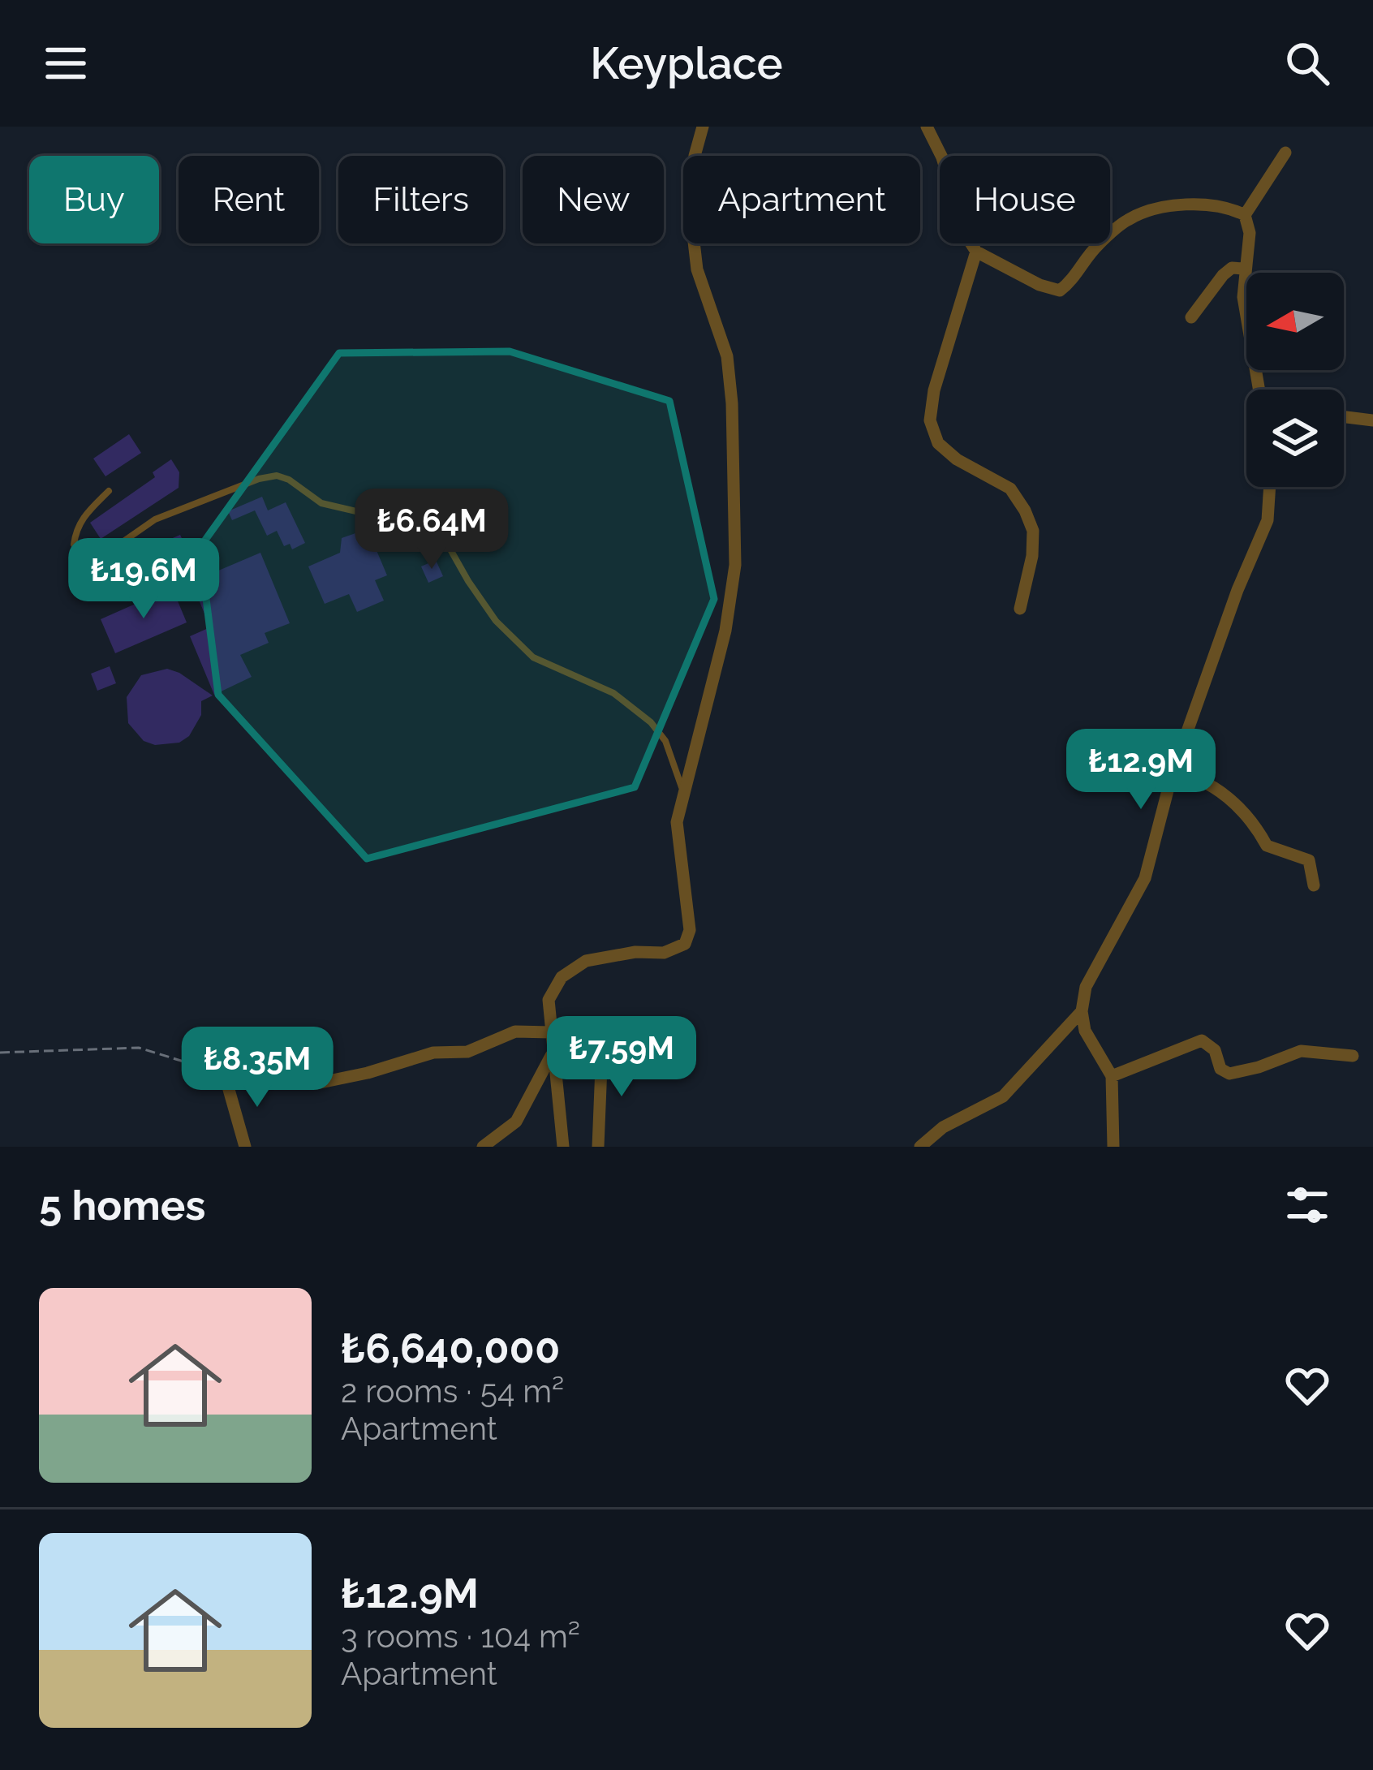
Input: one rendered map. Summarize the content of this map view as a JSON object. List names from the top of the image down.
{
  "north": "left",
  "page": {
    "header": "Keyplace",
    "chip": [
      "Buy",
      "Rent",
      "Filters",
      "New",
      "Apartment",
      "House"
    ],
    "price": [
      "₺6.64M",
      "₺19.6M",
      "₺12.9M",
      "₺7.59M",
      "₺8.35M"
    ],
    "heading": "5 homes",
    "list": [
      {
        "name": "₺6,640,000",
        "note": "2 rooms · 54 m² · Apartment"
      },
      {
        "name": "₺12.9M",
        "note": "3 rooms · 104 m² · Apartment"
      }
    ]
  }
}
